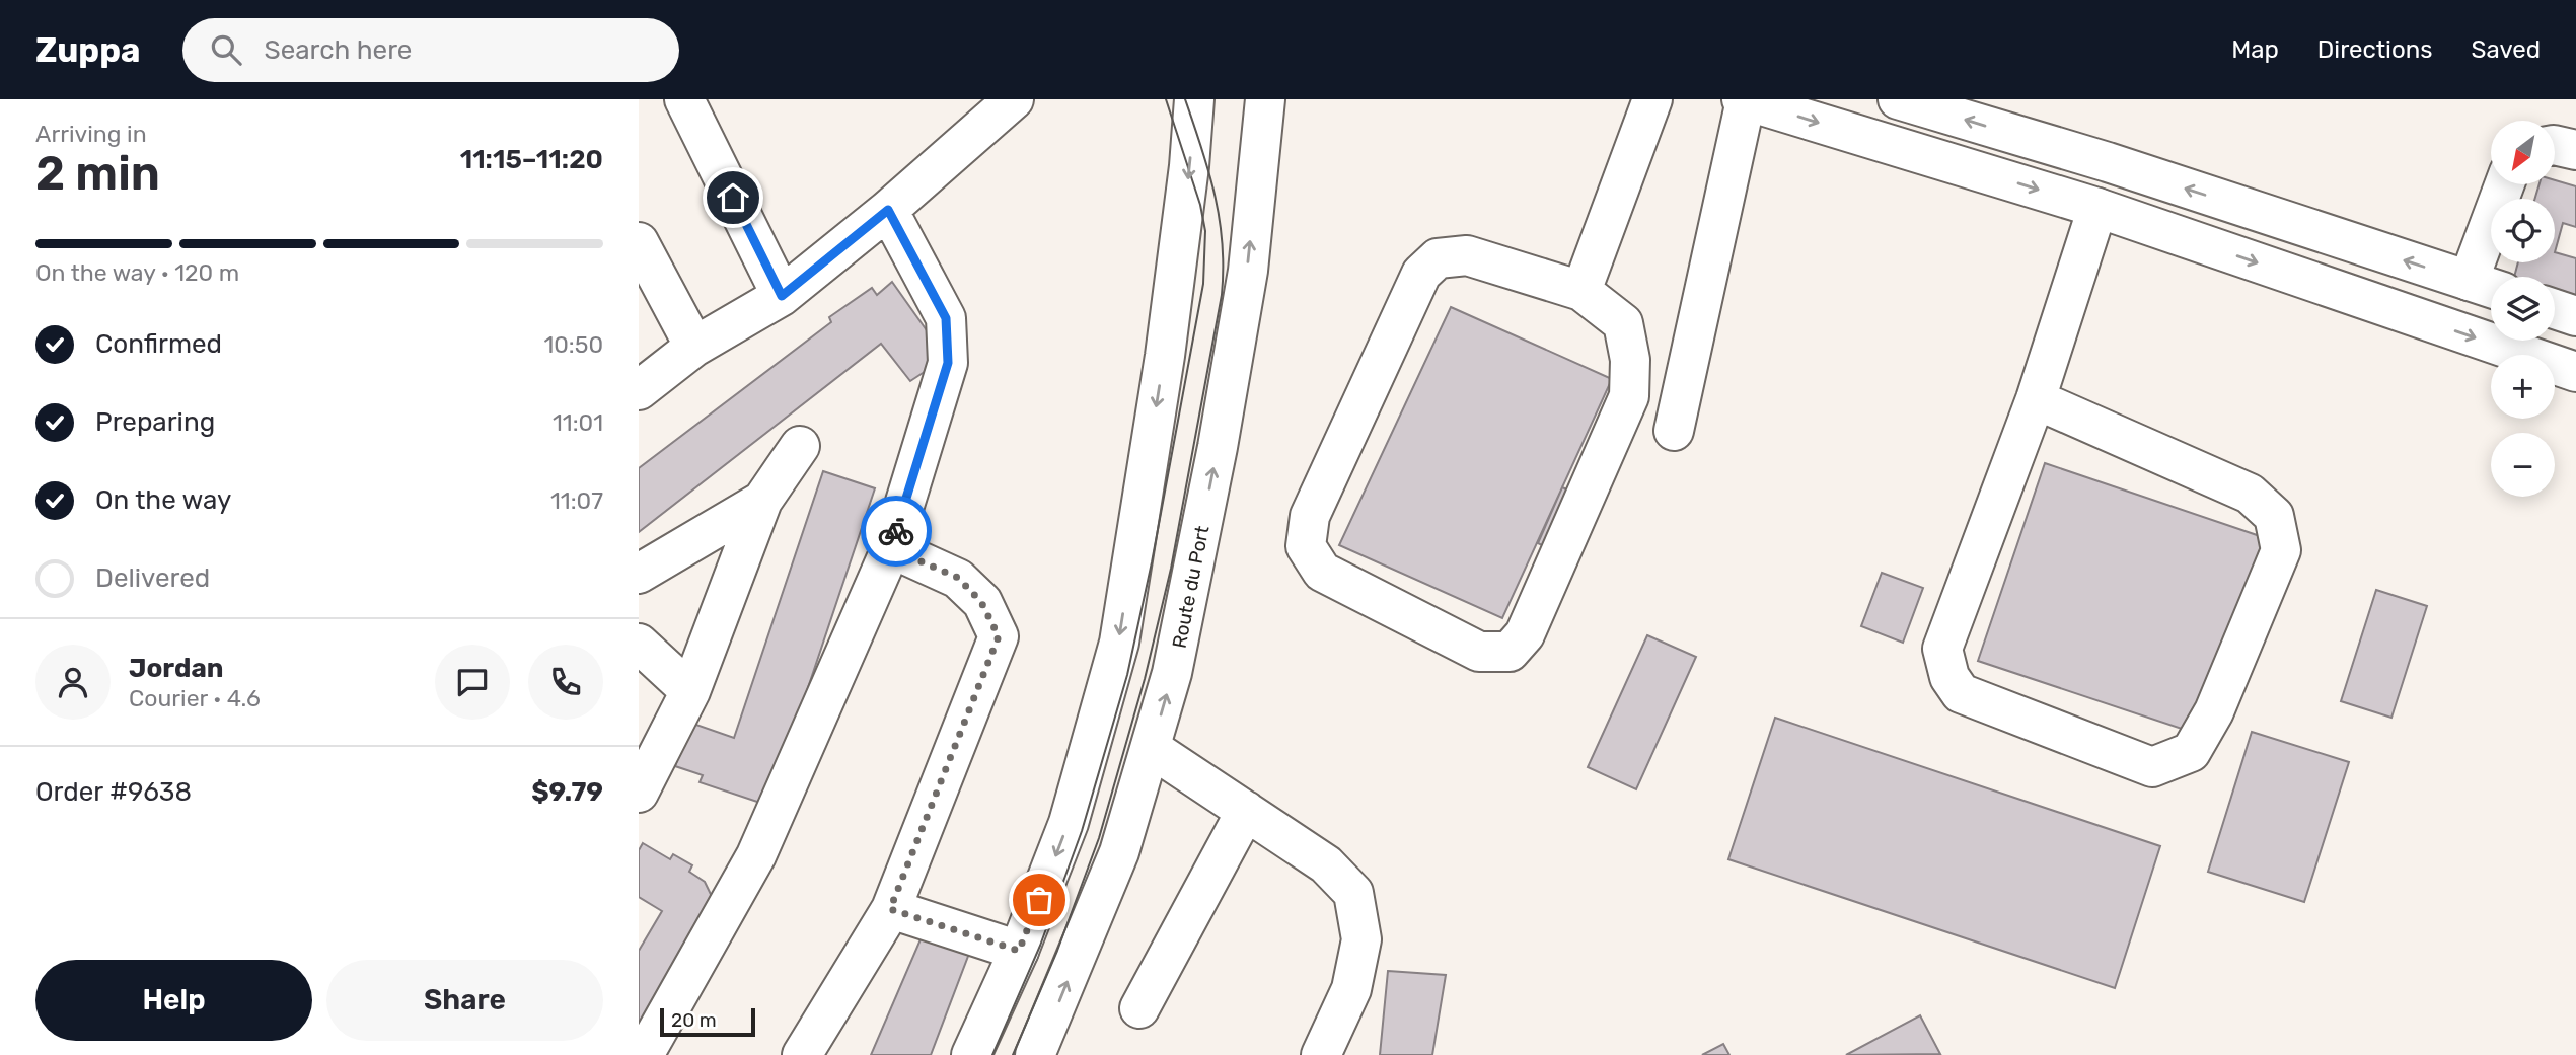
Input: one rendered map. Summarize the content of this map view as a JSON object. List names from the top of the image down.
{
  "streets": {
    "main road": ["Route du Port"]
  },
  "scale_bar": "20 m",
  "north": "bottom left",
  "page": {
    "header": "Zuppa",
    "search": "Search here",
    "nav": ["Map", "Directions", "Saved"],
    "heading": ["2 min", "Arriving in", "11:15–11:20"],
    "panel": [
      "Jordan",
      "Courier · 4.6",
      "Order #9638",
      "$9.79"
    ],
    "map_buttons": ["+", "−"],
    "bar": "On the way · 120 m",
    "list": [
      ["Confirmed", "10:50"],
      ["Preparing", "11:01"],
      ["On the way", "11:07"],
      "Delivered"
    ],
    "buttons": ["Help", "Share"],
    "scale": "20 m"
  }
}
